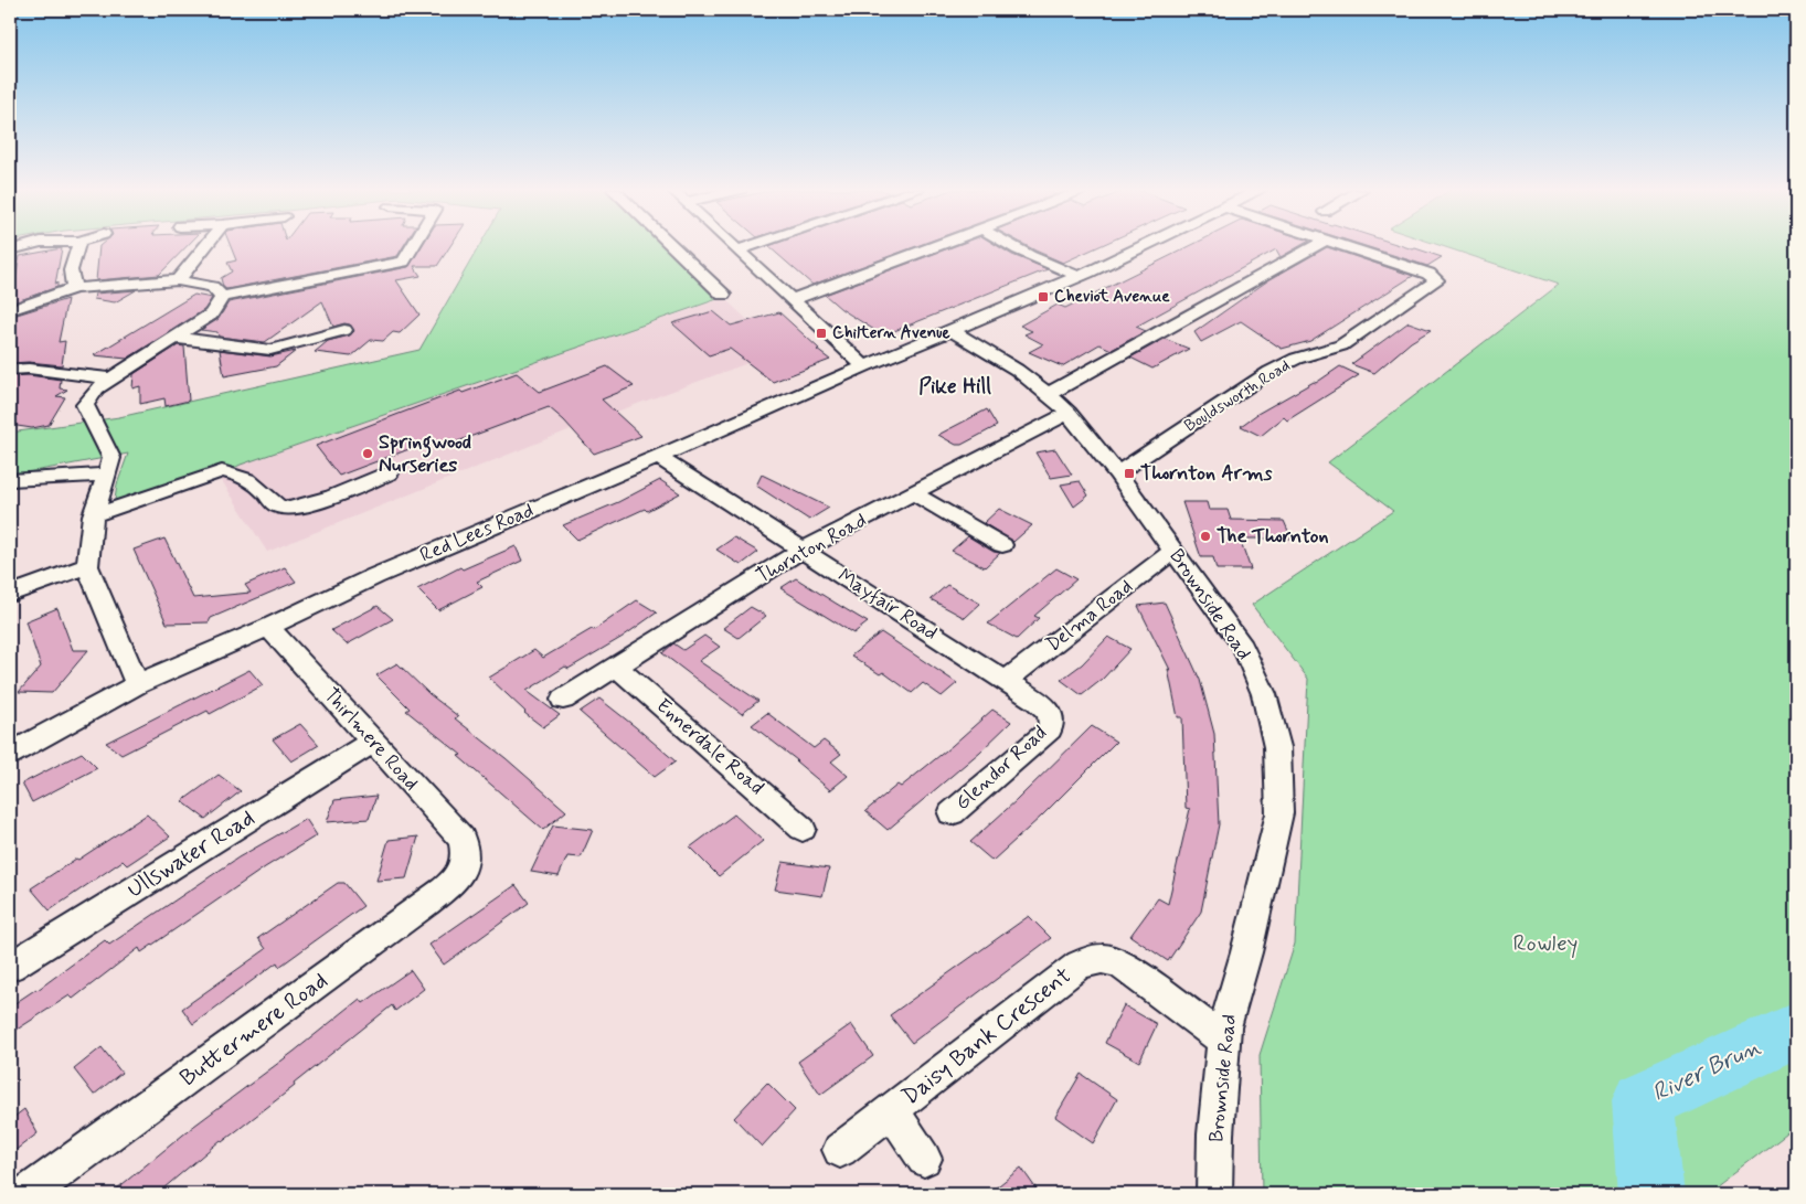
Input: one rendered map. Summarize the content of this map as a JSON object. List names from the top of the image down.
{
  "streets": {
    "street": [
      "Bouldsworth Road",
      "Red Lees Road",
      "Thornton Road",
      "Mayfair Road",
      "Brownside Road",
      "Delma Road",
      "Thirlmere Road",
      "Ennerdale Road",
      "Glendor Road",
      "Ullswater Road",
      "Buttermere Road",
      "Daisy Bank Crescent"
    ]
  },
  "crossings": [
    ["Bouldsworth Road", "Brownside Road"],
    ["Red Lees Road", "Mayfair Road"],
    ["Red Lees Road", "Brownside Road"],
    ["Red Lees Road", "Thirlmere Road"],
    ["Thornton Road", "Mayfair Road"],
    ["Thornton Road", "Brownside Road"],
    ["Thornton Road", "Ennerdale Road"],
    ["Mayfair Road", "Delma Road"],
    ["Mayfair Road", "Glendor Road"],
    ["Brownside Road", "Delma Road"],
    ["Brownside Road", "Daisy Bank Crescent"],
    ["Delma Road", "Glendor Road"],
    ["Thirlmere Road", "Ullswater Road"],
    ["Thirlmere Road", "Buttermere Road"]
  ],
  "districts": ["Pike Hill"],
  "water": ["River Brun"],
  "parks": ["Rowley"],
  "places": {
    "transit": ["Cheviot Avenue", "Chiltern Avenue", "Thornton Arms"],
    "other": ["Springwood Nurseries", "The Thornton"]
  }
}
